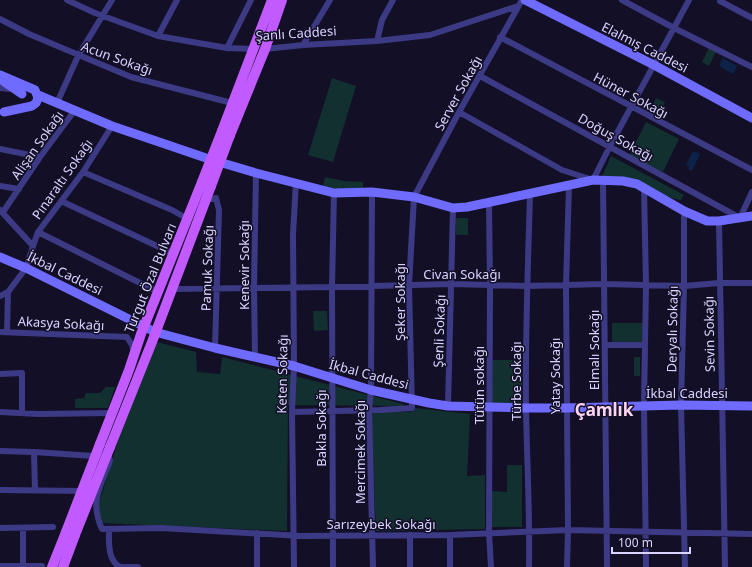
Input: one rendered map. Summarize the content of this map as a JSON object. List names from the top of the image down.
{
  "streets": {
    "main road": ["Turgut Özal Bulvarı"],
    "street": [
      "Şanlı Caddesi",
      "Elalmış Caddesi",
      "Acun Sokağı",
      "Server Sokağı",
      "Hüner Sokağı",
      "Doğuş Sokağı",
      "Alişan Sokağı",
      "Pınaraltı Sokağı",
      "Kenevir Sokağı",
      "Pamuk Sokağı",
      "İkbal Caddesi",
      "Civan Sokağı",
      "Şeker Sokağı",
      "Akasya Sokağı",
      "Deryalı Sokağı",
      "Şenli Sokağı",
      "Sevin Sokağı",
      "Elmalı Sokağı",
      "Keten Sokağı",
      "Yatay Sokağı",
      "Türbe Sokağı",
      "Tütün sokağı",
      "Bakla Sokağı",
      "Mercimek Sokağı",
      "Sarızeybek Sokağı"
    ]
  },
  "crossings": [
    ["Şanlı Caddesi", "Elalmış Caddesi"],
    ["Şanlı Caddesi", "Server Sokağı"],
    ["Şanlı Caddesi", "Turgut Özal Bulvarı"],
    ["Acun Sokağı", "Turgut Özal Bulvarı"],
    ["Server Sokağı", "Hüner Sokağı"],
    ["Server Sokağı", "Doğuş Sokağı"],
    ["Server Sokağı", "Şeker Sokağı"],
    ["Pınaraltı Sokağı", "İkbal Caddesi"],
    ["Kenevir Sokağı", "İkbal Caddesi"],
    ["Kenevir Sokağı", "Civan Sokağı"],
    ["Pamuk Sokağı", "İkbal Caddesi"],
    ["Pamuk Sokağı", "Civan Sokağı"],
    ["Pamuk Sokağı", "Turgut Özal Bulvarı"],
    ["İkbal Caddesi", "Turgut Özal Bulvarı"],
    ["İkbal Caddesi", "Şeker Sokağı"],
    ["İkbal Caddesi", "Deryalı Sokağı"],
    ["İkbal Caddesi", "Şenli Sokağı"],
    ["İkbal Caddesi", "Sevin Sokağı"],
    ["İkbal Caddesi", "Elmalı Sokağı"],
    ["İkbal Caddesi", "Keten Sokağı"],
    ["İkbal Caddesi", "Yatay Sokağı"],
    ["İkbal Caddesi", "Türbe Sokağı"],
    ["İkbal Caddesi", "Tütün sokağı"],
    ["İkbal Caddesi", "Bakla Sokağı"],
    ["İkbal Caddesi", "Mercimek Sokağı"],
    ["Civan Sokağı", "Turgut Özal Bulvarı"],
    ["Civan Sokağı", "Şeker Sokağı"],
    ["Civan Sokağı", "Deryalı Sokağı"],
    ["Civan Sokağı", "Şenli Sokağı"],
    ["Civan Sokağı", "Sevin Sokağı"],
    ["Civan Sokağı", "Elmalı Sokağı"],
    ["Civan Sokağı", "Keten Sokağı"],
    ["Civan Sokağı", "Yatay Sokağı"],
    ["Civan Sokağı", "Türbe Sokağı"],
    ["Civan Sokağı", "Tütün sokağı"],
    ["Civan Sokağı", "Bakla Sokağı"],
    ["Civan Sokağı", "Mercimek Sokağı"],
    ["Turgut Özal Bulvarı", "Akasya Sokağı"],
    ["Deryalı Sokağı", "Sarızeybek Sokağı"],
    ["Sevin Sokağı", "Sarızeybek Sokağı"],
    ["Elmalı Sokağı", "Sarızeybek Sokağı"],
    ["Keten Sokağı", "Sarızeybek Sokağı"],
    ["Yatay Sokağı", "Sarızeybek Sokağı"],
    ["Türbe Sokağı", "Sarızeybek Sokağı"],
    ["Tütün sokağı", "Sarızeybek Sokağı"],
    ["Bakla Sokağı", "Sarızeybek Sokağı"],
    ["Mercimek Sokağı", "Sarızeybek Sokağı"]
  ],
  "districts": ["Çamlık"],
  "scale_bar": "100 m"
}
